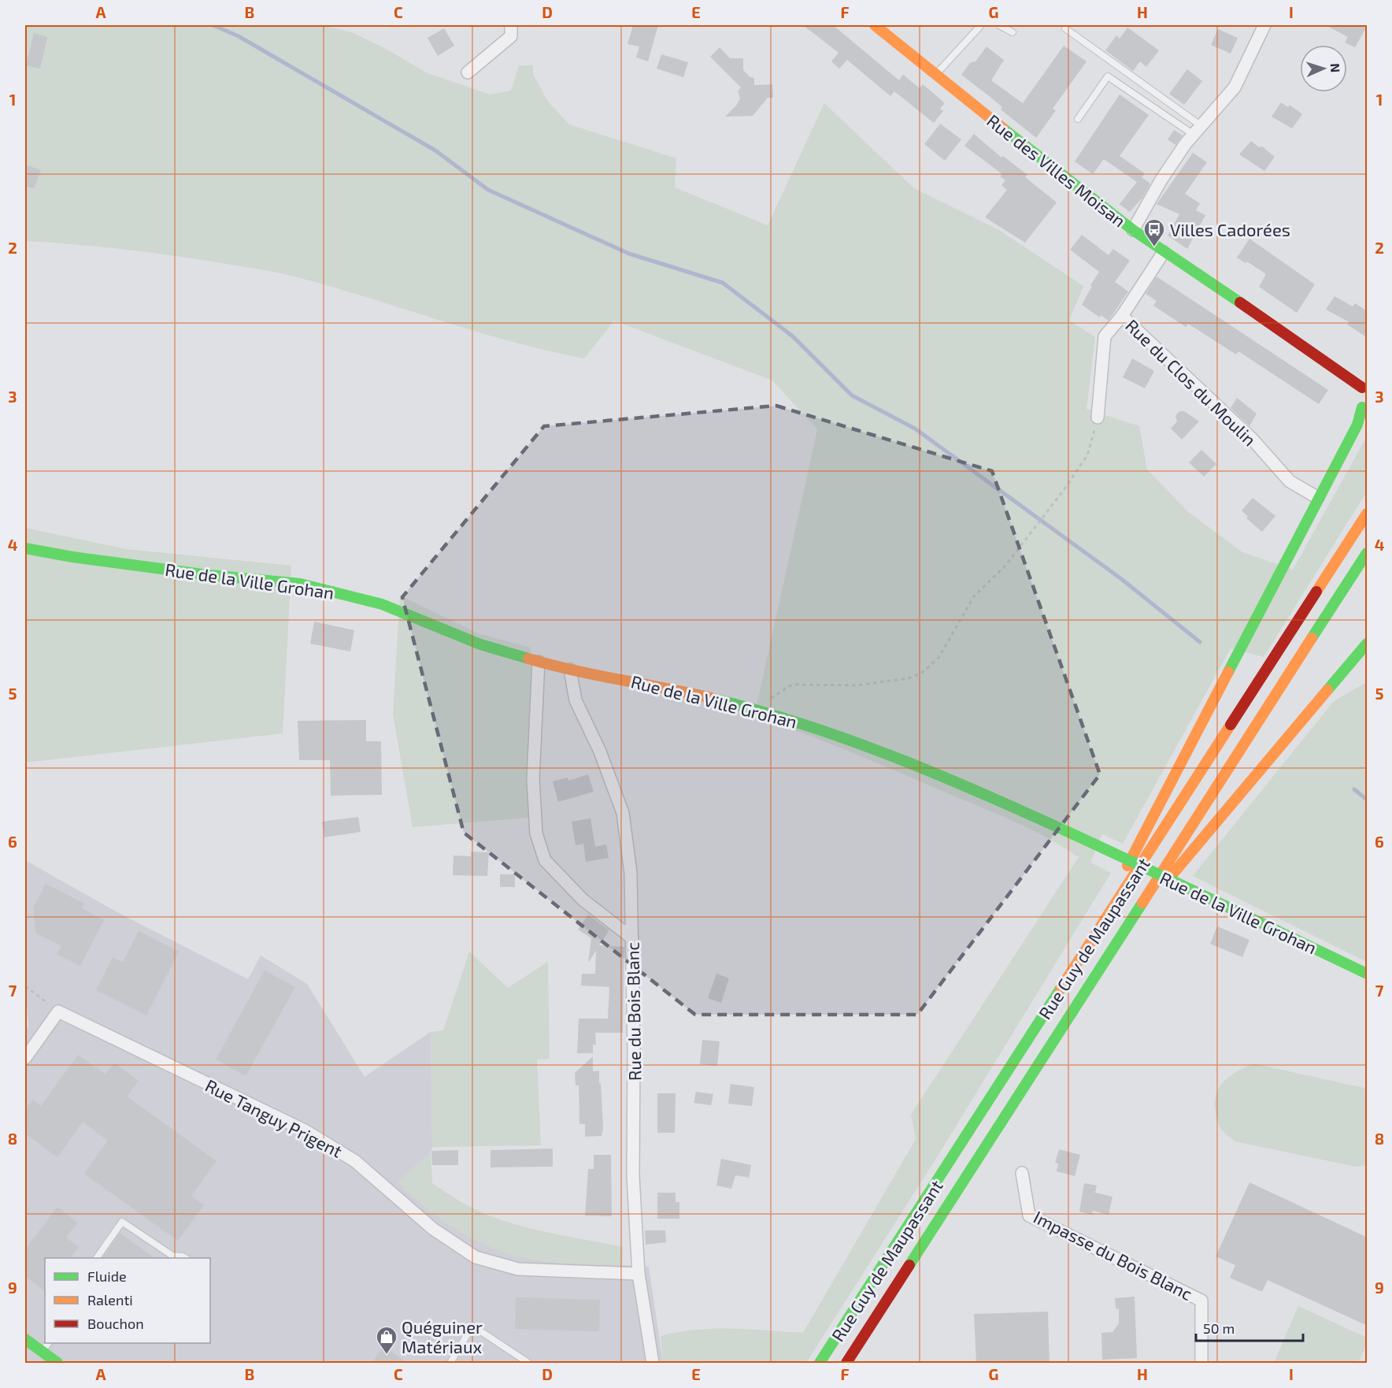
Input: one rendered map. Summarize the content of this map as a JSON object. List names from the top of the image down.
{
  "streets": {
    "main road": ["Rue des Villes Moisan", "Rue de la Ville Grohan", "Rue Guy de Maupassant"],
    "street": [
      "Rue du Clos du Moulin",
      "Rue du Bois Blanc",
      "Rue Tanguy Prigent",
      "Impasse du Bois Blanc"
    ]
  },
  "crossings": [
    ["Rue des Villes Moisan", "Rue du Clos du Moulin"],
    ["Rue des Villes Moisan", "Rue Guy de Maupassant"],
    ["Rue de la Ville Grohan", "Rue du Bois Blanc"],
    ["Rue du Bois Blanc", "Rue Tanguy Prigent"]
  ],
  "places": {
    "bus stop": ["Villes Cadorées"],
    "shop": ["Quéguiner Matériaux"]
  },
  "legend": ["Fluide", "Ralenti", "Bouchon"],
  "scale_bar": "50 m",
  "north": "right",
  "grid": {
    "columns": [
      "A",
      "B",
      "C",
      "D",
      "E",
      "F",
      "G",
      "H",
      "I"
    ],
    "rows": [
      "1",
      "2",
      "3",
      "4",
      "5",
      "6",
      "7",
      "8",
      "9"
    ]
  }
}
